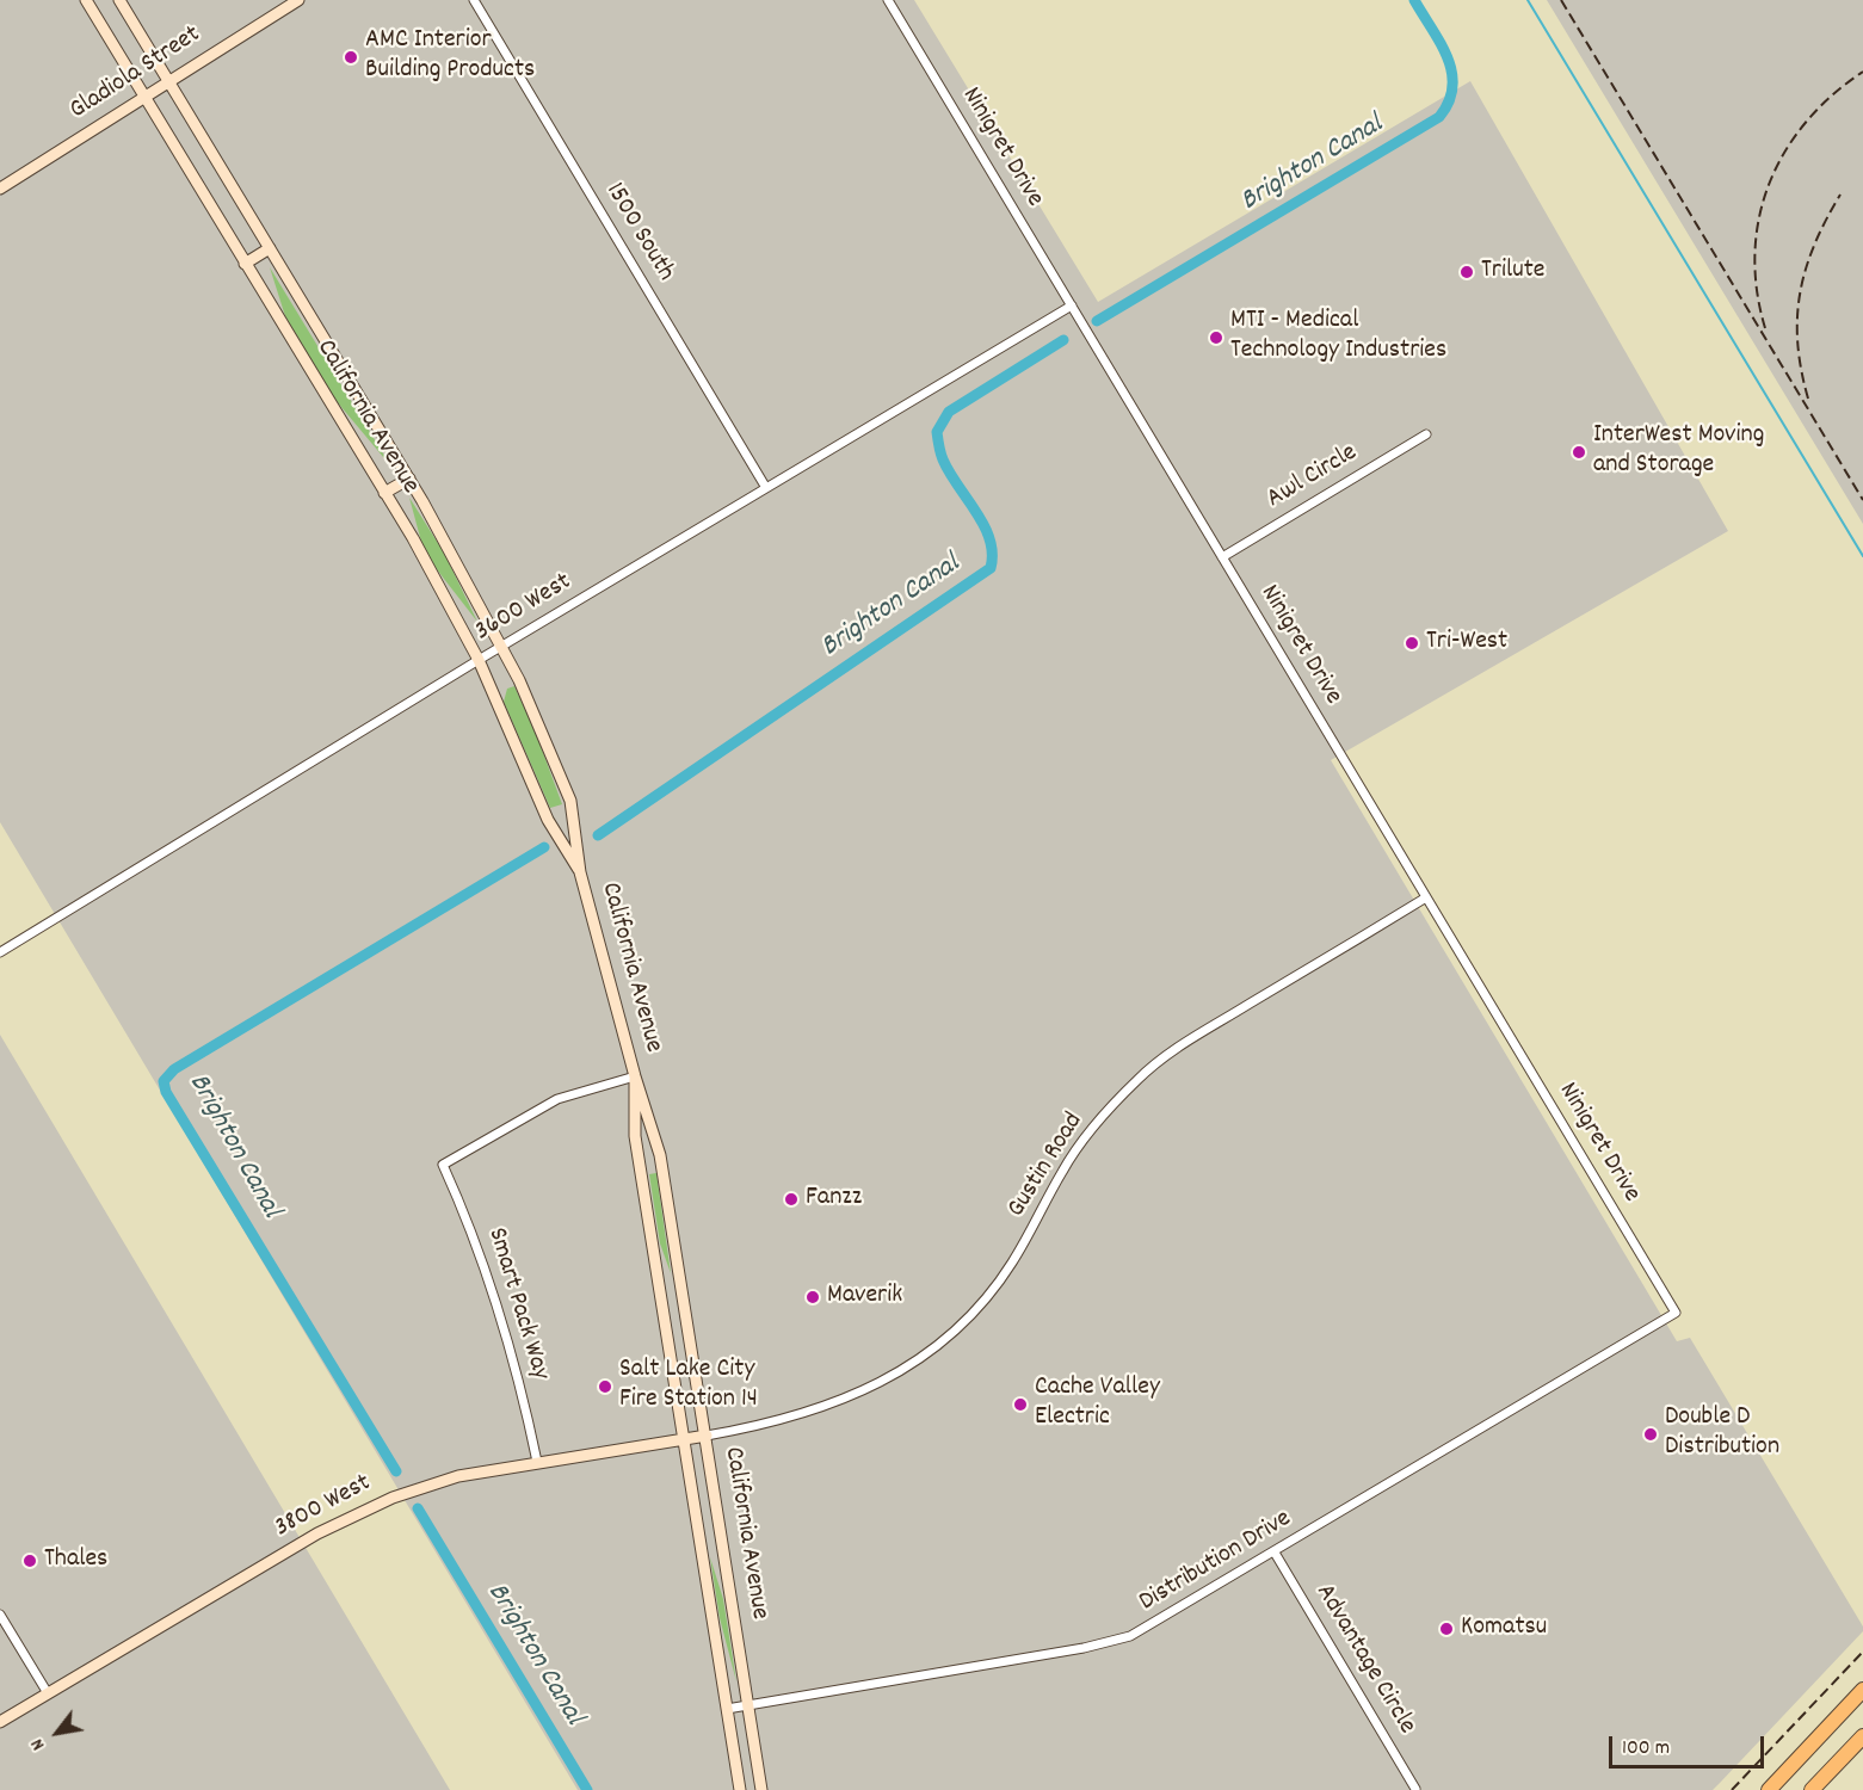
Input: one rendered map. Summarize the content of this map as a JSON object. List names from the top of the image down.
{
  "streets": {
    "main road": ["Gladiola Street", "California Avenue", "3800 West"],
    "street": [
      "Ninigret Drive",
      "1500 South",
      "Awl Circle",
      "3600 West",
      "Gustin Road",
      "Smart Pack Way",
      "Distribution Drive",
      "Advantage Circle"
    ]
  },
  "crossings": [
    ["Gladiola Street", "California Avenue"],
    ["Ninigret Drive", "Awl Circle"],
    ["Ninigret Drive", "3600 West"],
    ["Ninigret Drive", "Gustin Road"],
    ["Ninigret Drive", "Distribution Drive"],
    ["1500 South", "3600 West"],
    ["California Avenue", "3600 West"],
    ["California Avenue", "Gustin Road"],
    ["California Avenue", "Smart Pack Way"],
    ["California Avenue", "3800 West"],
    ["California Avenue", "Distribution Drive"],
    ["Gustin Road", "3800 West"],
    ["Smart Pack Way", "3800 West"],
    ["Distribution Drive", "Advantage Circle"]
  ],
  "water": ["Brighton Canal"],
  "places": [
    "AMC Interior Building Products",
    "Trilute",
    "MTI - Medical Technology Industries",
    "InterWest Moving and Storage",
    "Tri-West",
    "Fanzz",
    "Maverik",
    "Salt Lake City Fire Station 14",
    "Cache Valley Electric",
    "Double D Distribution",
    "Thales",
    "Komatsu"
  ],
  "scale_bar": "100 m",
  "north": "bottom left"
}
